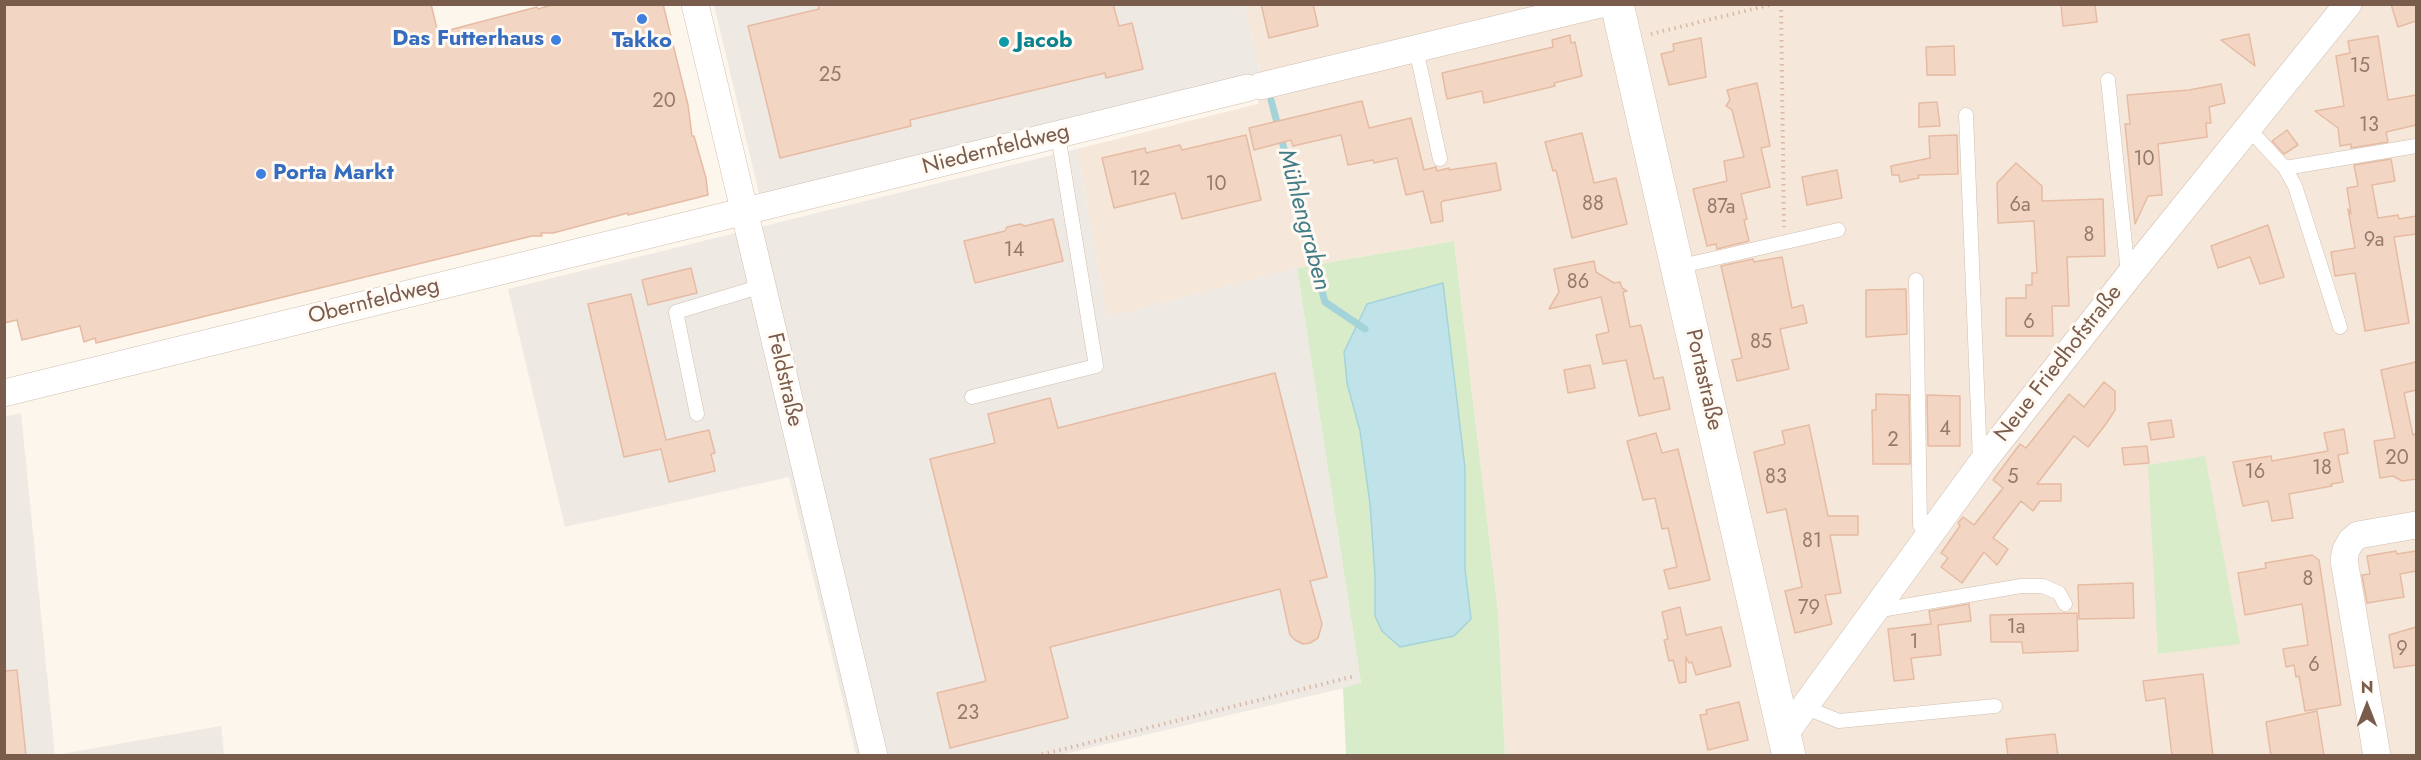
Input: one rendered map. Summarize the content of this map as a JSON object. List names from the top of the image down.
{
  "streets": {
    "main road": ["Portastraße"],
    "street": [
      "Niedernfeldweg",
      "Obernfeldweg",
      "Neue Friedhofstraße",
      "Feldstraße"
    ]
  },
  "crossings": [
    ["Niedernfeldweg", "Obernfeldweg"],
    ["Niedernfeldweg", "Feldstraße"],
    ["Obernfeldweg", "Feldstraße"],
    ["Neue Friedhofstraße", "Portastraße"]
  ],
  "water": ["Mühlengraben"],
  "places": [
    "Takko",
    "Das Futterhaus",
    "Jacob",
    "Porta Markt"
  ],
  "house_numbers": [
    "15",
    "25",
    "20",
    "13",
    "10",
    "12",
    "10",
    "88",
    "6a",
    "87a",
    "8",
    "9a",
    "14",
    "86",
    "6",
    "85",
    "4",
    "2",
    "20",
    "18",
    "16",
    "83",
    "5",
    "81",
    "8",
    "79",
    "1a",
    "1",
    "9",
    "6",
    "23"
  ],
  "north": "top"
}
